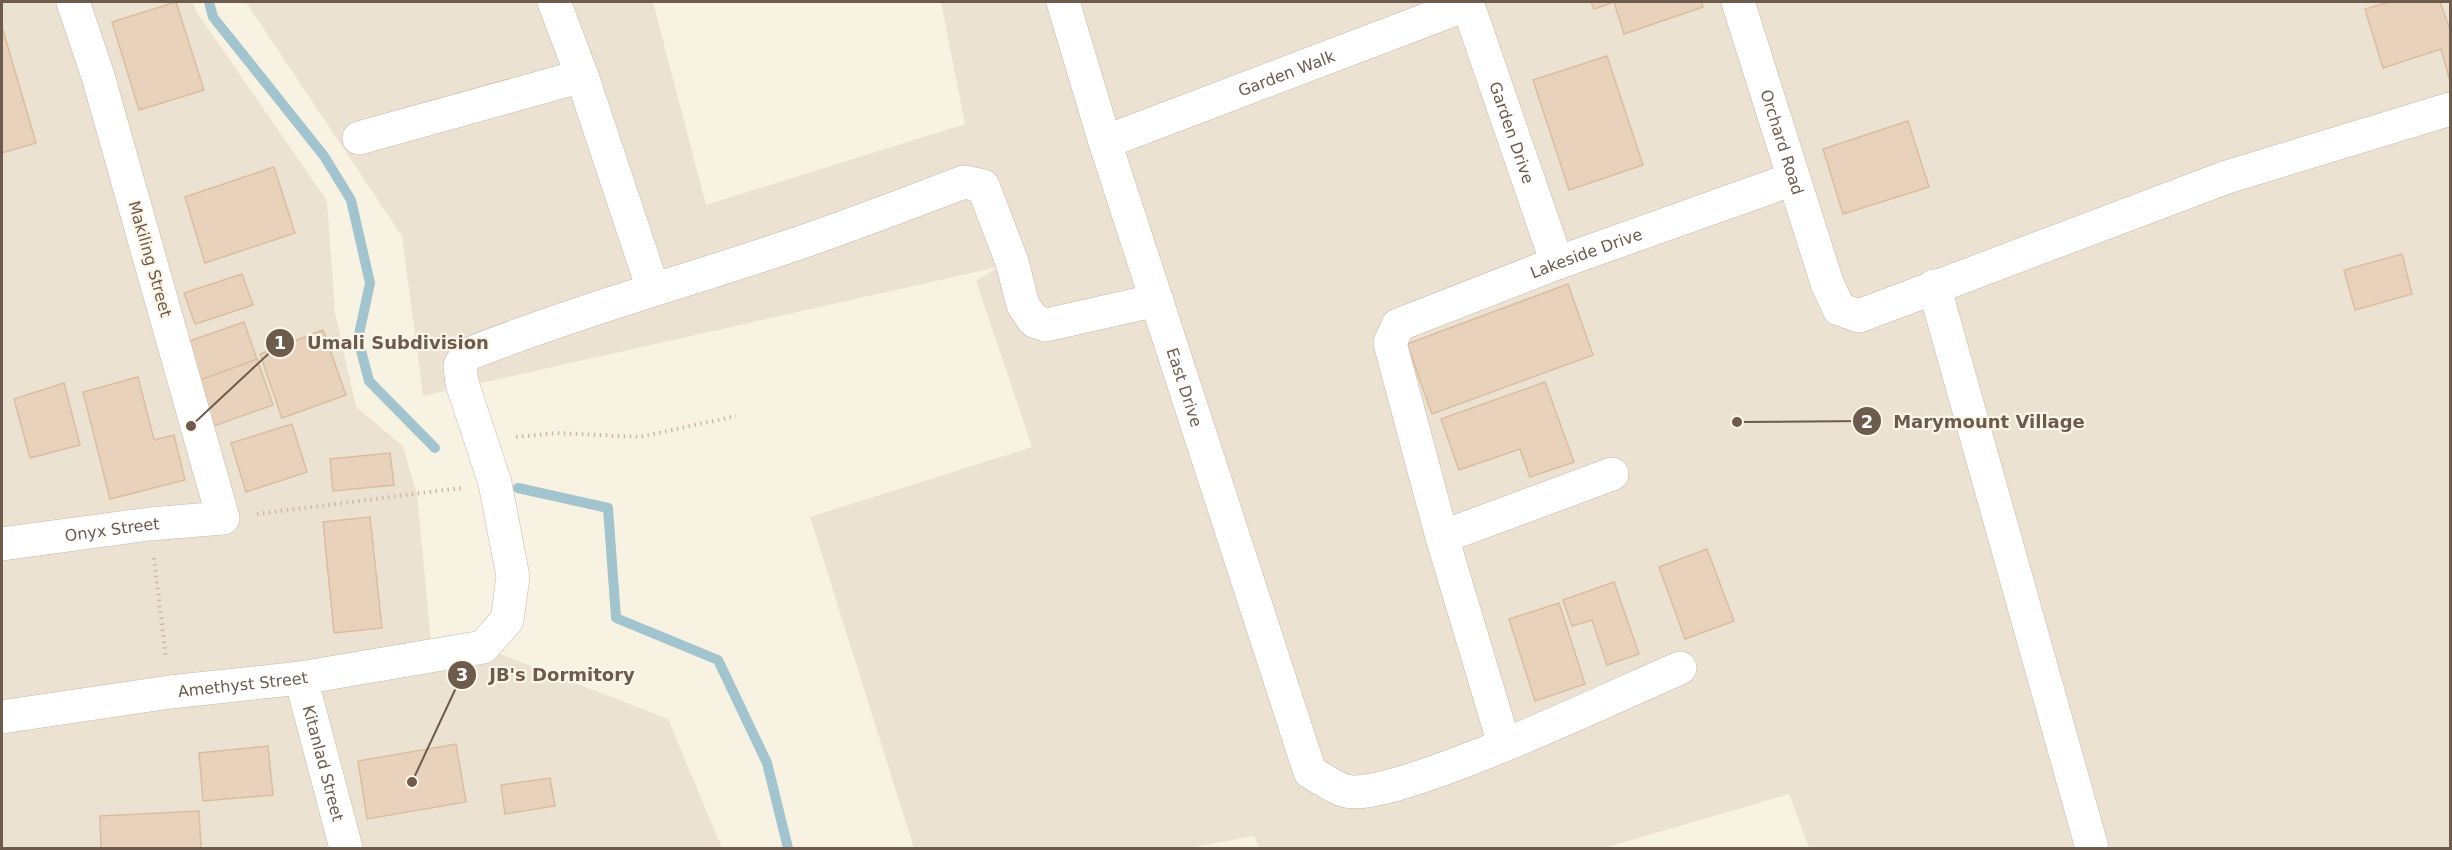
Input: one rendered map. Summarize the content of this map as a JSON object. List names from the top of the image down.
{
  "streets": {
    "street": [
      "Garden Walk",
      "Garden Drive",
      "Orchard Road",
      "Lakeside Drive",
      "Makiling Street",
      "East Drive",
      "Onyx Street",
      "Amethyst Street",
      "Kitanlad Street"
    ]
  },
  "crossings": [
    ["Garden Walk", "Garden Drive"],
    ["Garden Walk", "East Drive"],
    ["Garden Drive", "Lakeside Drive"],
    ["Orchard Road", "Lakeside Drive"],
    ["Makiling Street", "Onyx Street"],
    ["Amethyst Street", "Kitanlad Street"]
  ],
  "places": ["Marymount Village", "Umali Subdivision", "JB's Dormitory"]
}
